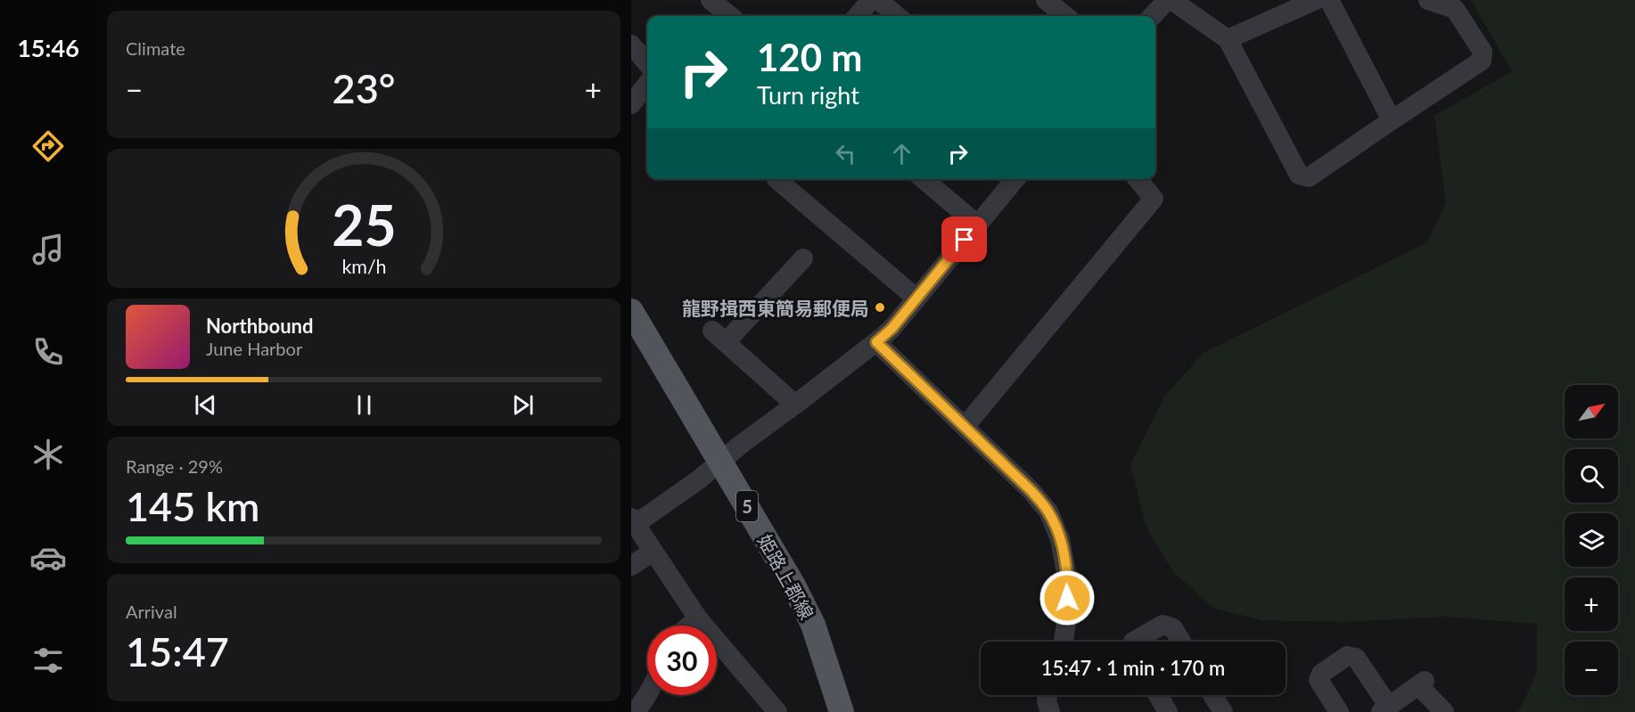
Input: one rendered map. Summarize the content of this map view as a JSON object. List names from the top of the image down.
{
  "streets": {
    "main road": ["5", "姫路上郡線"]
  },
  "places": ["龍野揖西東簡易郵便局"],
  "north": "top right",
  "page": {
    "tabs": "15:46",
    "tile": [
      "Climate",
      ["Range · 29%", "145 km"],
      ["Arrival", "15:47"]
    ],
    "turn": ["120 m", "Turn right"],
    "heat": ["−", "23°", "+"],
    "song": ["Northbound", "June Harbor"],
    "map_buttons": ["+", "−"],
    "limit": "30",
    "trip": "15:47 · 1 min · 170 m",
    "gauge": ["25", "km/h"]
  }
}
